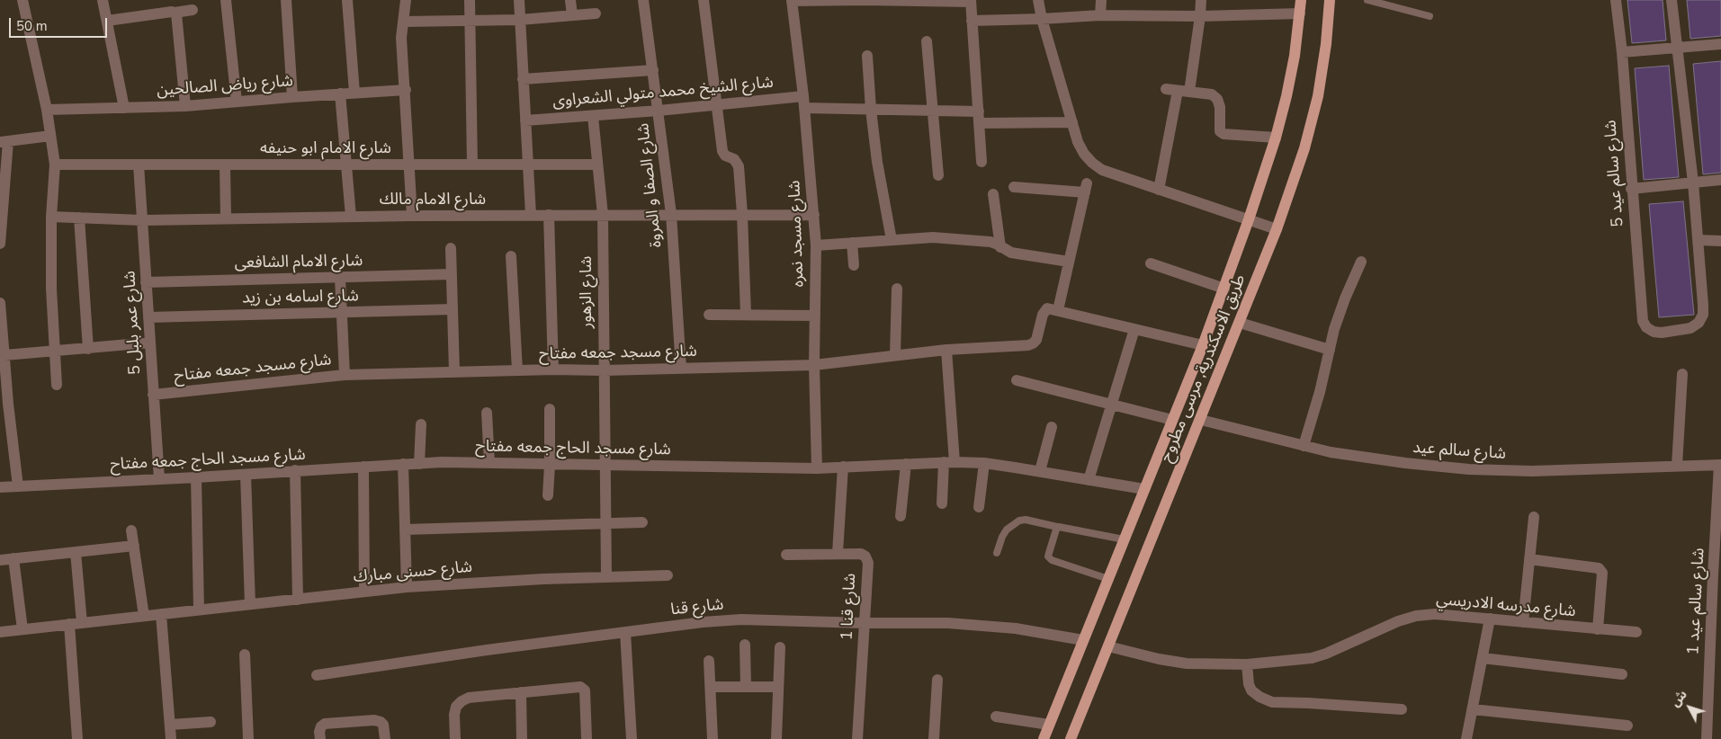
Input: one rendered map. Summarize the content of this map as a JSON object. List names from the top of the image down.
{
  "streets": {
    "main road": ["طريق الاسكندرية, مرسى مطروح"],
    "street": [
      "شارع رياض الصالحين",
      "شارع الشيخ محمد متولي الشعراوى",
      "شارع الامام ابو حنيفه",
      "شارع سالم عيد 5",
      "شارع الصفا و المروة",
      "شارع الامام مالك",
      "شارع مسجد نمره",
      "شارع الامام الشافعى",
      "شارع الزهور",
      "شارع اسامه بن زيد",
      "شارع عمر بلبل 5",
      "شارع مسجد جمعه مفتاح",
      "شارع مسجد الحاج جمعه مفتاح",
      "شارع سالم عيد",
      "شارع حسنى مبارك",
      "شارع سالم عيد 1",
      "شارع مدرسه الادريسي",
      "شارع قنا 1",
      "شارع قنا"
    ]
  },
  "crossings": [
    ["شارع الشيخ محمد متولي الشعراوى", "شارع الصفا و المروة"],
    ["شارع الشيخ محمد متولي الشعراوى", "شارع مسجد نمره"],
    ["شارع الشيخ محمد متولي الشعراوى", "شارع الزهور"],
    ["شارع الامام ابو حنيفه", "شارع الزهور"],
    ["شارع الامام ابو حنيفه", "شارع عمر بلبل 5"],
    ["شارع الصفا و المروة", "شارع الامام مالك"],
    ["شارع الصفا و المروة", "شارع مسجد جمعه مفتاح"],
    ["شارع الامام مالك", "شارع مسجد نمره"],
    ["شارع الامام مالك", "شارع الزهور"],
    ["شارع الامام مالك", "شارع عمر بلبل 5"],
    ["شارع مسجد نمره", "شارع مسجد جمعه مفتاح"],
    ["شارع مسجد نمره", "شارع مسجد الحاج جمعه مفتاح"],
    ["شارع الامام الشافعى", "شارع عمر بلبل 5"],
    ["شارع الزهور", "شارع مسجد جمعه مفتاح"],
    ["شارع الزهور", "شارع مسجد الحاج جمعه مفتاح"],
    ["شارع الزهور", "شارع حسنى مبارك"],
    ["شارع اسامه بن زيد", "شارع عمر بلبل 5"],
    ["شارع عمر بلبل 5", "شارع مسجد جمعه مفتاح"],
    ["شارع عمر بلبل 5", "شارع مسجد الحاج جمعه مفتاح"],
    ["طريق الاسكندرية, مرسى مطروح", "شارع مسجد الحاج جمعه مفتاح"],
    ["طريق الاسكندرية, مرسى مطروح", "شارع سالم عيد"],
    ["طريق الاسكندرية, مرسى مطروح", "شارع مدرسه الادريسي"],
    ["طريق الاسكندرية, مرسى مطروح", "شارع قنا"],
    ["شارع سالم عيد", "شارع سالم عيد 1"],
    ["شارع قنا 1", "شارع قنا"]
  ],
  "scale_bar": "50 m",
  "north": "top left"
}
